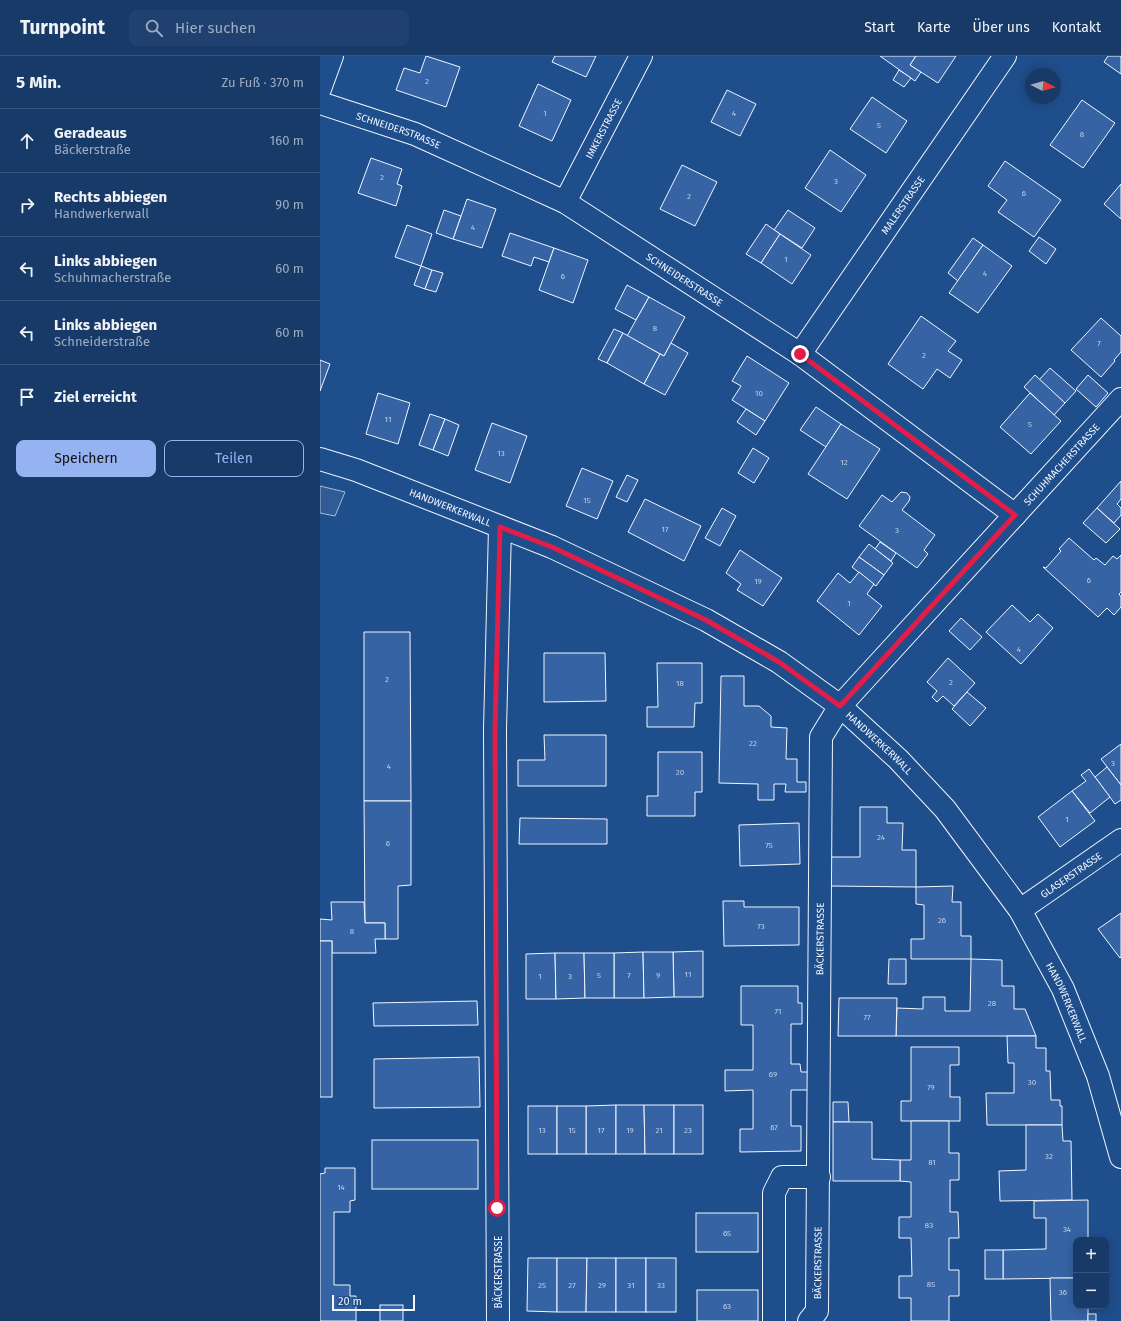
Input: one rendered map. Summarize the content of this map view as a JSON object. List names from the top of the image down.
{
  "streets": {
    "street": [
      "IMKERSTRASSE",
      "SCHNEIDERSTRASSE",
      "MALERSTRASSE",
      "SCHUHMACHERSTRASSE",
      "HANDWERKERWALL",
      "GLASERSTRASSE",
      "BÄCKERSTRASSE"
    ]
  },
  "crossings": [
    ["IMKERSTRASSE", "SCHNEIDERSTRASSE"],
    ["SCHNEIDERSTRASSE", "MALERSTRASSE"],
    ["SCHNEIDERSTRASSE", "SCHUHMACHERSTRASSE"],
    ["SCHUHMACHERSTRASSE", "HANDWERKERWALL"],
    ["SCHUHMACHERSTRASSE", "BÄCKERSTRASSE"],
    ["HANDWERKERWALL", "GLASERSTRASSE"],
    ["HANDWERKERWALL", "BÄCKERSTRASSE"]
  ],
  "house_numbers": [
    "2",
    "1",
    "4",
    "5",
    "8",
    "2",
    "3",
    "6",
    "2",
    "4",
    "1",
    "4",
    "6",
    "8",
    "7",
    "2",
    "10",
    "11",
    "5",
    "13",
    "12",
    "15",
    "17",
    "3",
    "6",
    "19",
    "1",
    "4",
    "2",
    "2",
    "18",
    "22",
    "3",
    "4",
    "20",
    "1",
    "24",
    "6",
    "75",
    "26",
    "73",
    "8",
    "11",
    "5",
    "7",
    "9",
    "1",
    "3",
    "28",
    "71",
    "77",
    "69",
    "30",
    "79",
    "67",
    "13",
    "15",
    "17",
    "19",
    "21",
    "23",
    "32",
    "81",
    "14",
    "83",
    "34",
    "65",
    "85",
    "25",
    "27",
    "29",
    "31",
    "33",
    "36",
    "63"
  ],
  "scale_bar": "20 m",
  "north": "right",
  "page": {
    "header": "Turnpoint",
    "search": "Hier suchen",
    "nav": [
      "Start",
      "Karte",
      "Über uns",
      "Kontakt"
    ],
    "heading": ["5 Min.", "Zu Fuß · 370 m"],
    "list": [
      ["Geradeaus", "Bäckerstraße", "160 m"],
      ["Rechts abbiegen", "Handwerkerwall", "90 m"],
      ["Links abbiegen", "Schuhmacherstraße", "60 m"],
      ["Links abbiegen", "Schneiderstraße", "60 m"],
      "Ziel erreicht"
    ],
    "buttons": ["Speichern", "Teilen"],
    "map_buttons": ["+", "−"],
    "scale": "20 m"
  }
}
